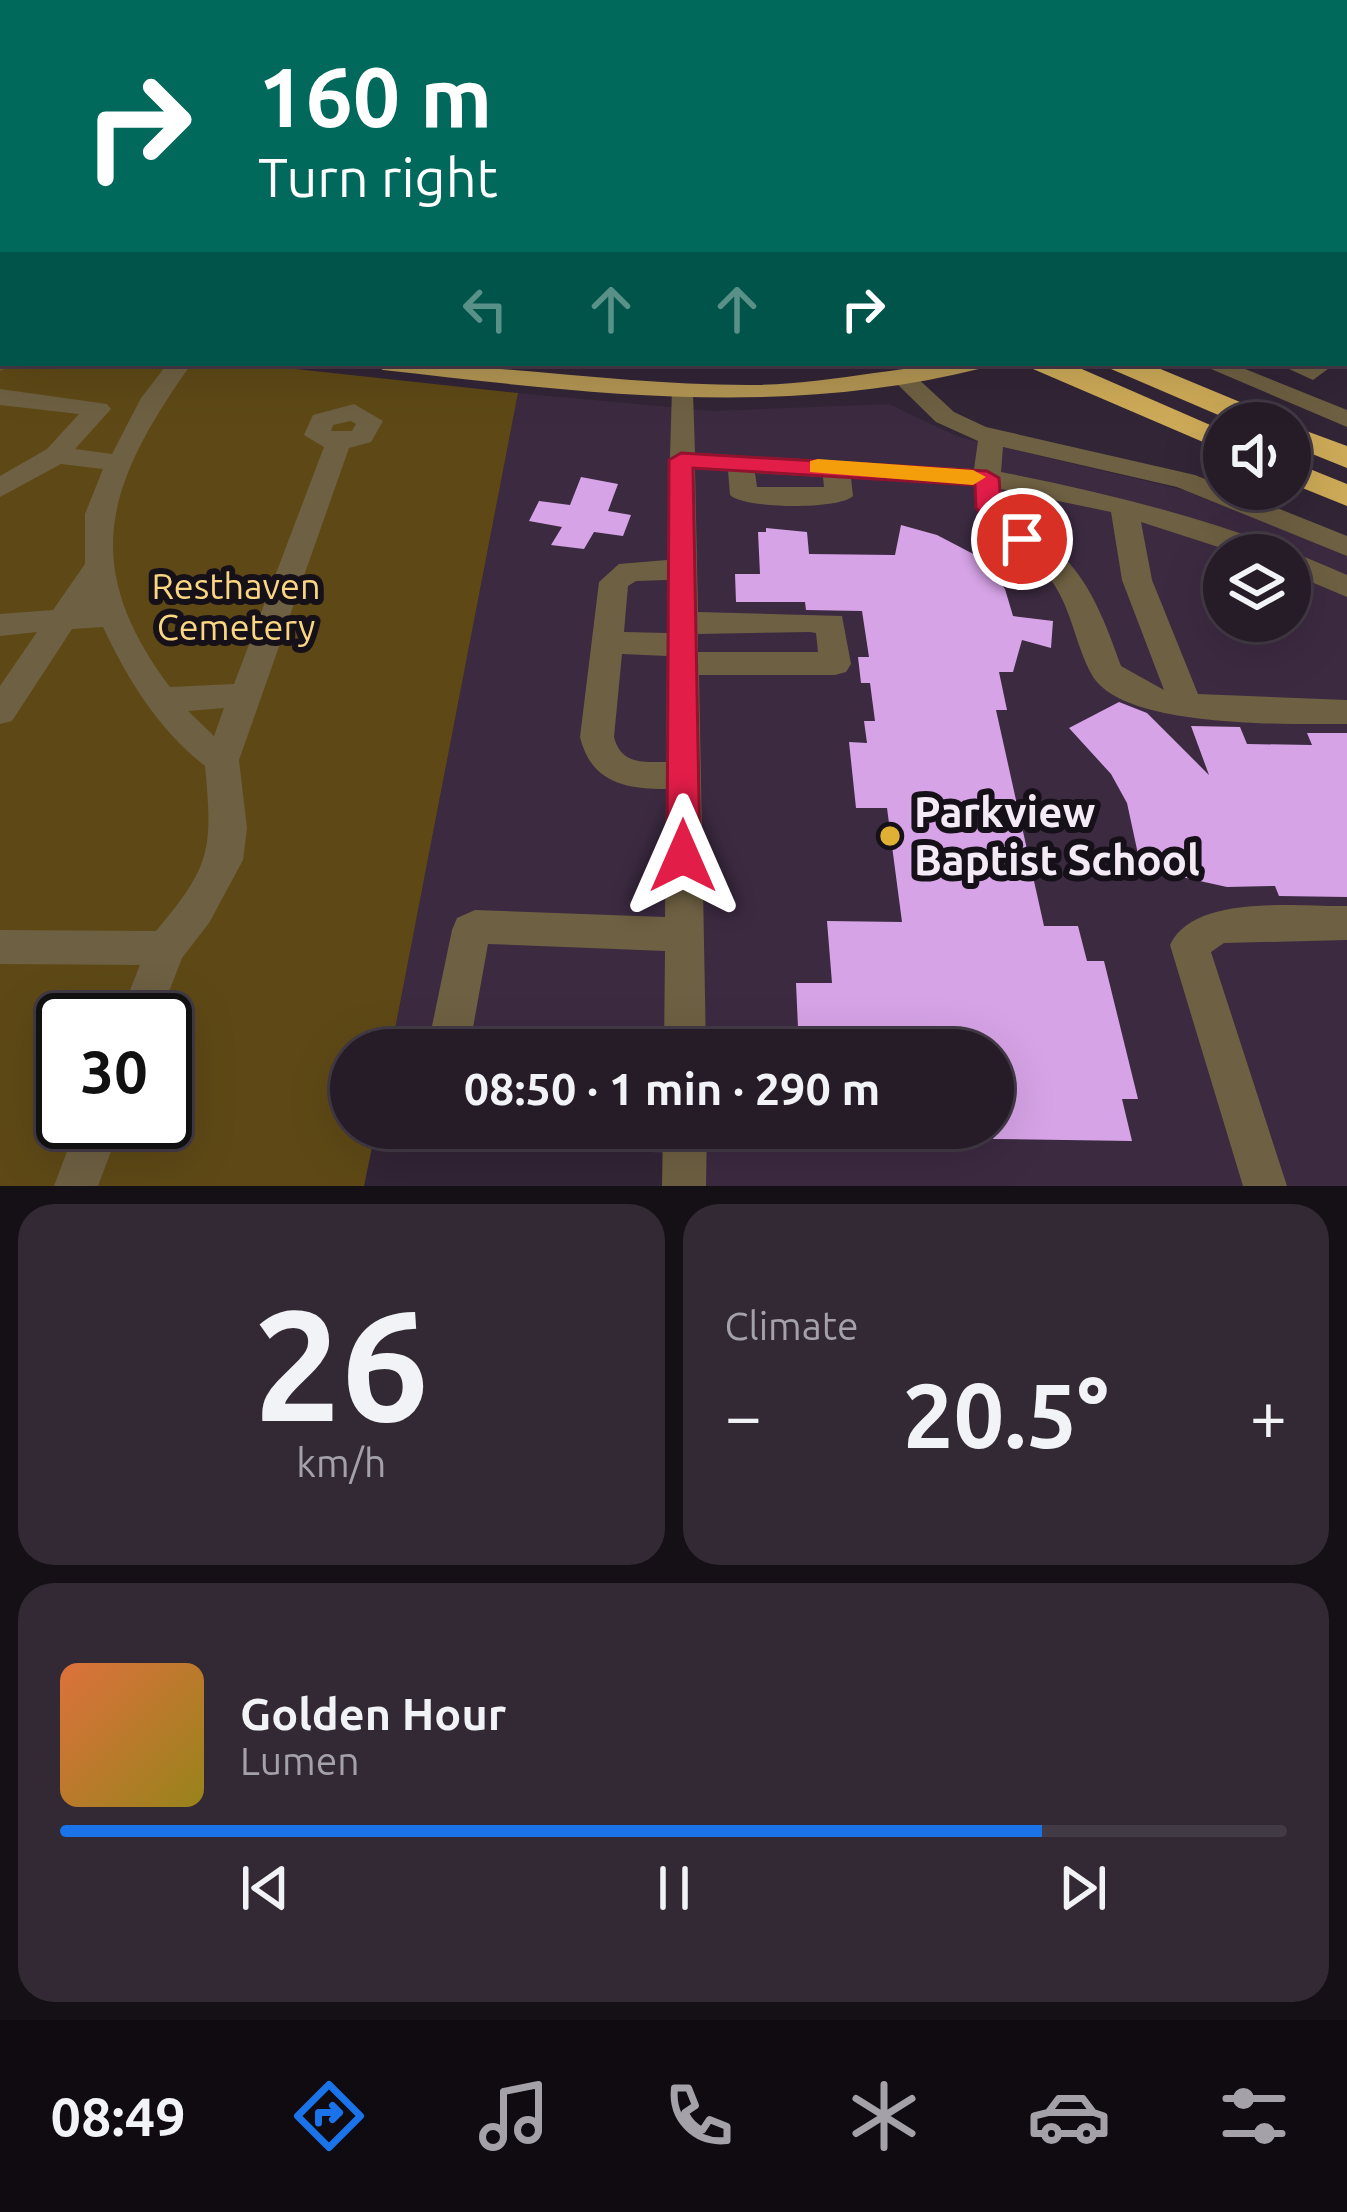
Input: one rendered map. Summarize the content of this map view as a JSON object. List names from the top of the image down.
{
  "parks": ["Resthaven Cemetery"],
  "places": ["Parkview Baptist School"],
  "page": {
    "turn": ["160 m", "Turn right"],
    "limit": "30",
    "trip": "08:50 · 1 min · 290 m",
    "tile": [
      ["26", "km/h"],
      "Climate"
    ],
    "heat": ["−", "20.5°", "+"],
    "song": ["Golden Hour", "Lumen"],
    "tabs": "08:49"
  }
}
